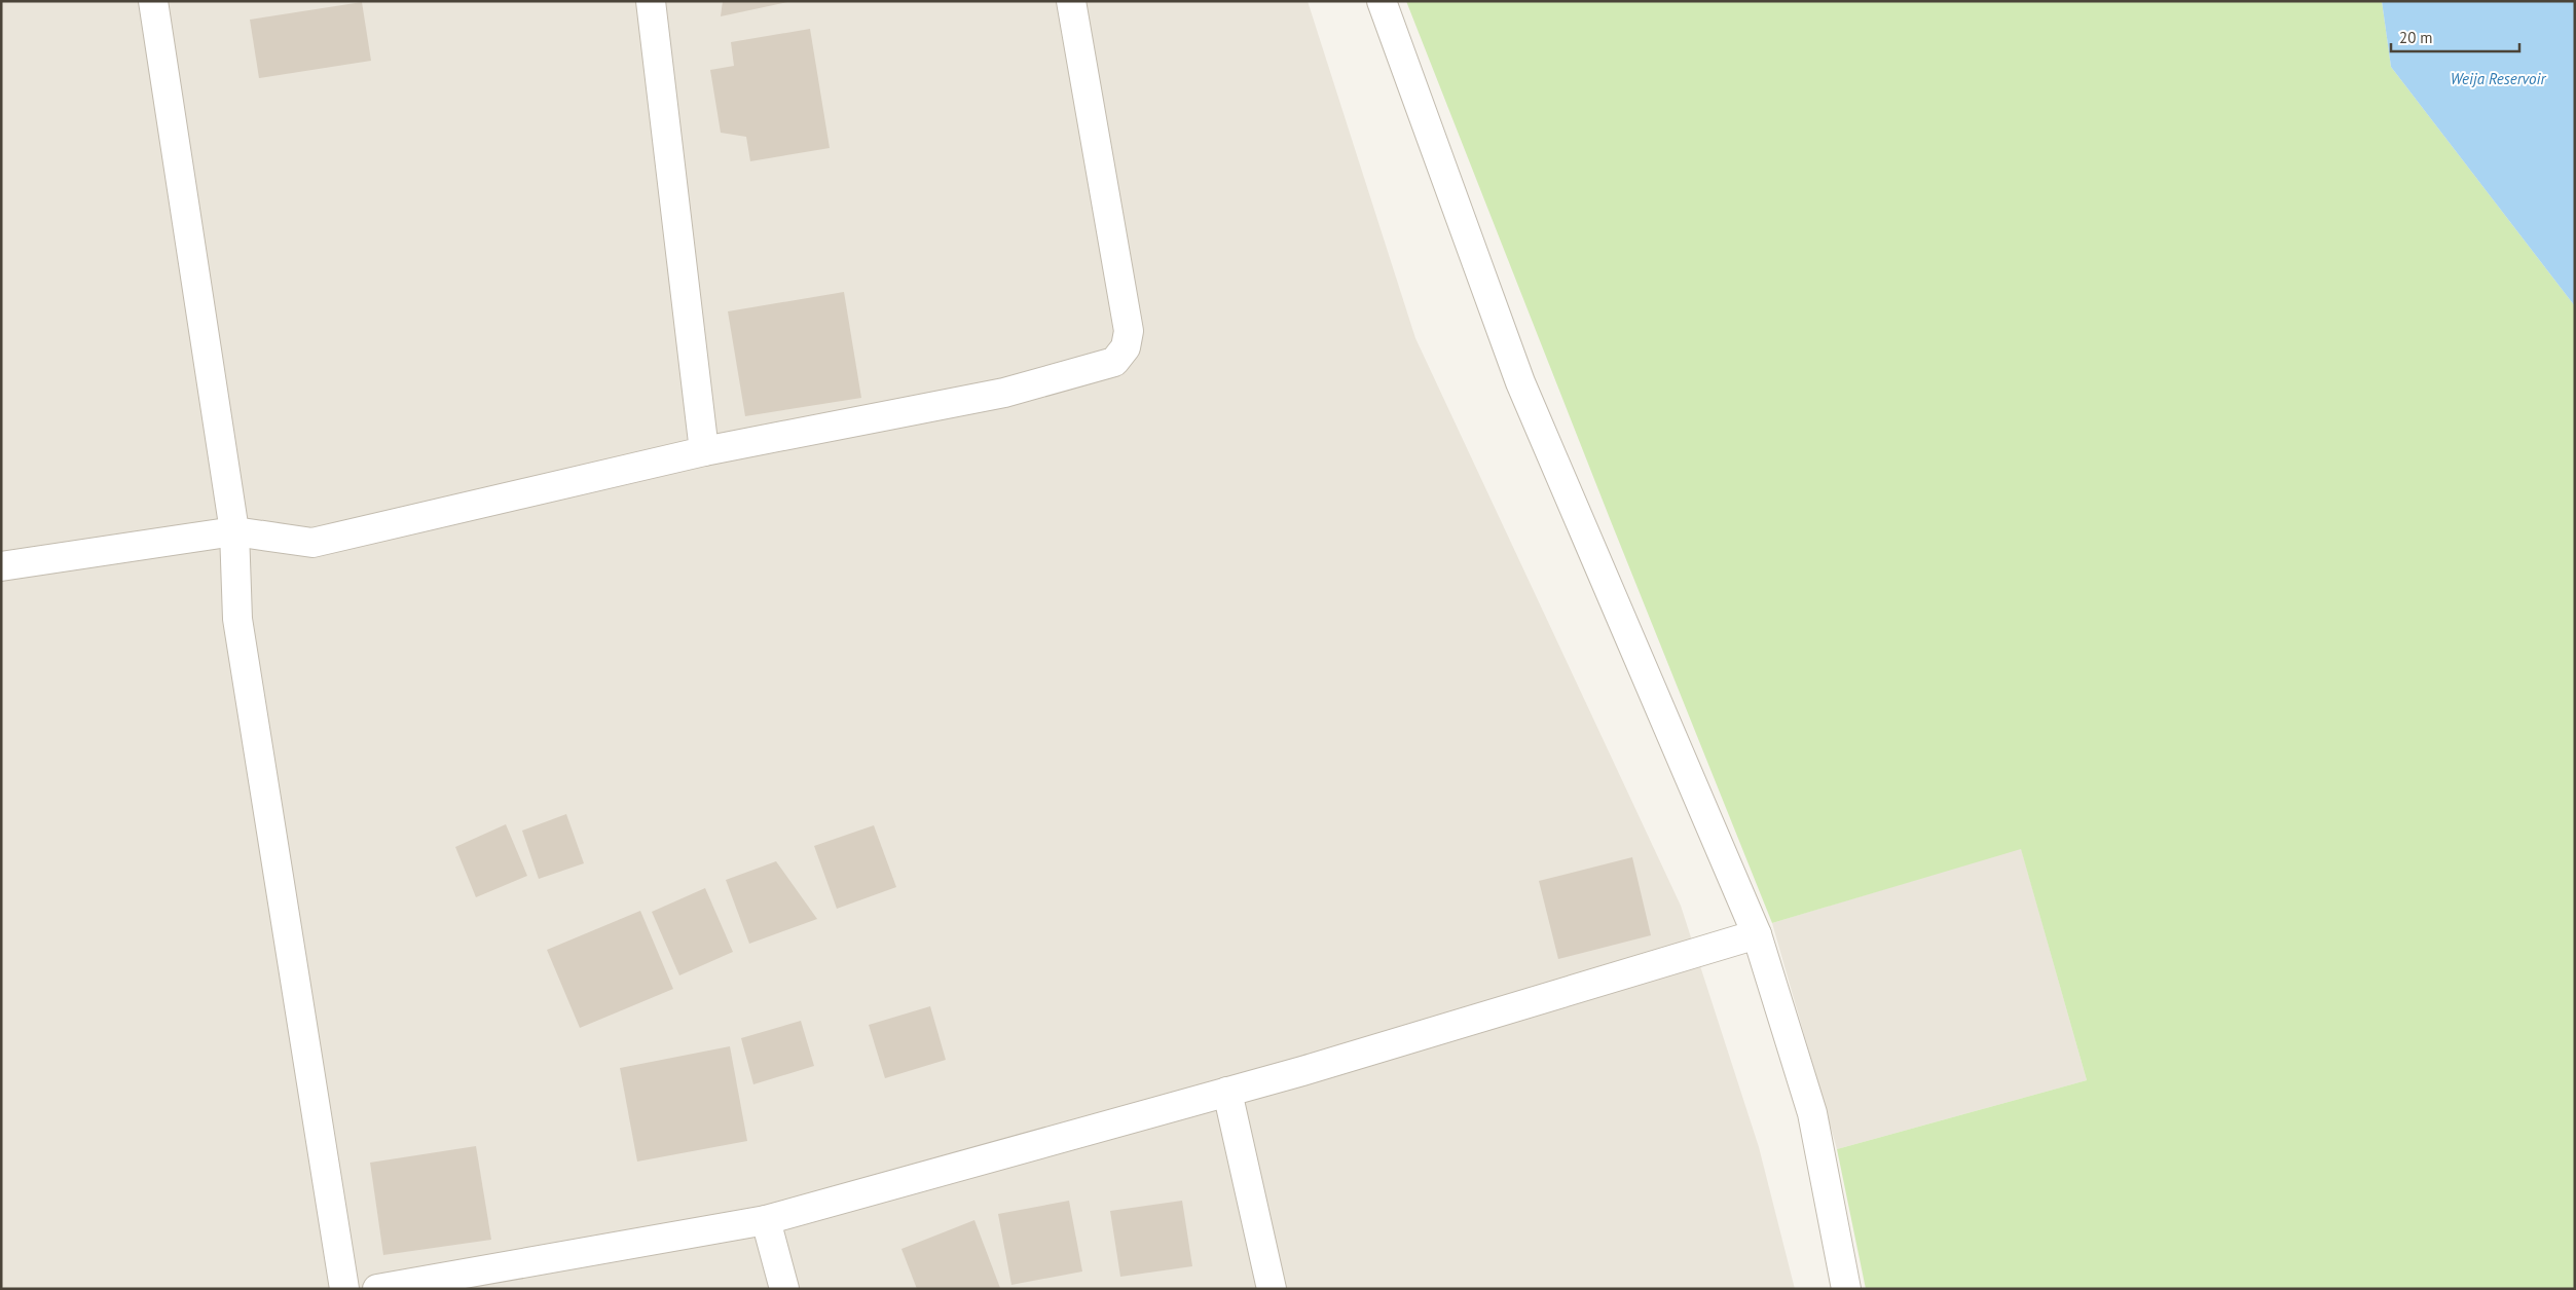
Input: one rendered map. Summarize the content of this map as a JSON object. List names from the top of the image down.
{
  "water": ["Weija Reservoir"],
  "scale_bar": "20 m"
}
